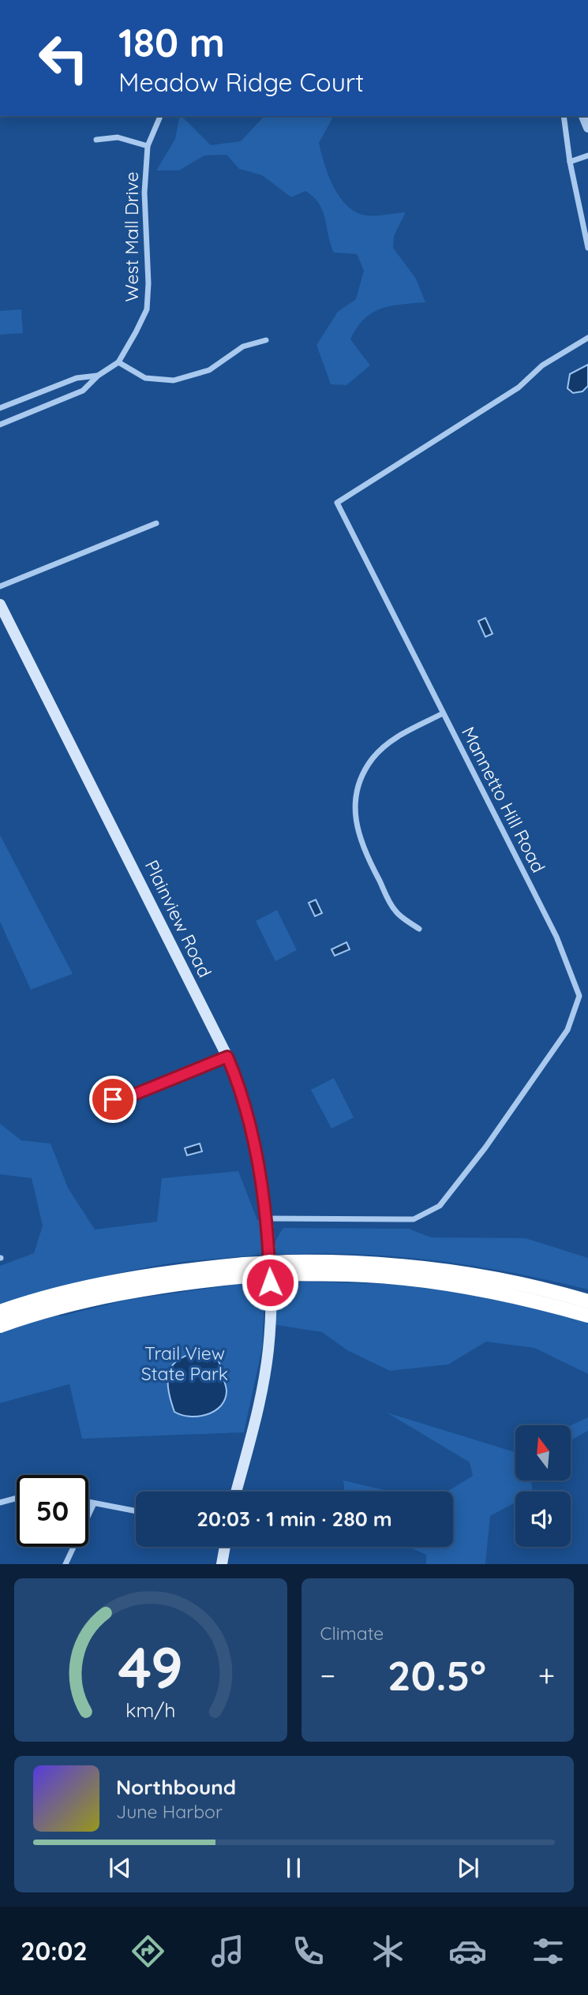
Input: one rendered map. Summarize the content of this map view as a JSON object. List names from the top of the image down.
{
  "streets": {
    "main road": ["Plainview Road"],
    "street": ["West Mall Drive", "Mannetto Hill Road"]
  },
  "crossings": [
    ["Mannetto Hill Road", "Plainview Road"]
  ],
  "parks": ["Trail View State Park"],
  "north": "top",
  "page": {
    "turn": ["180 m", "Meadow Ridge Court"],
    "limit": "50",
    "trip": "20:03 · 1 min · 280 m",
    "tile": "Climate",
    "heat": ["−", "20.5°", "+"],
    "song": ["Northbound", "June Harbor"],
    "tabs": "20:02",
    "gauge": ["49", "km/h"]
  }
}
